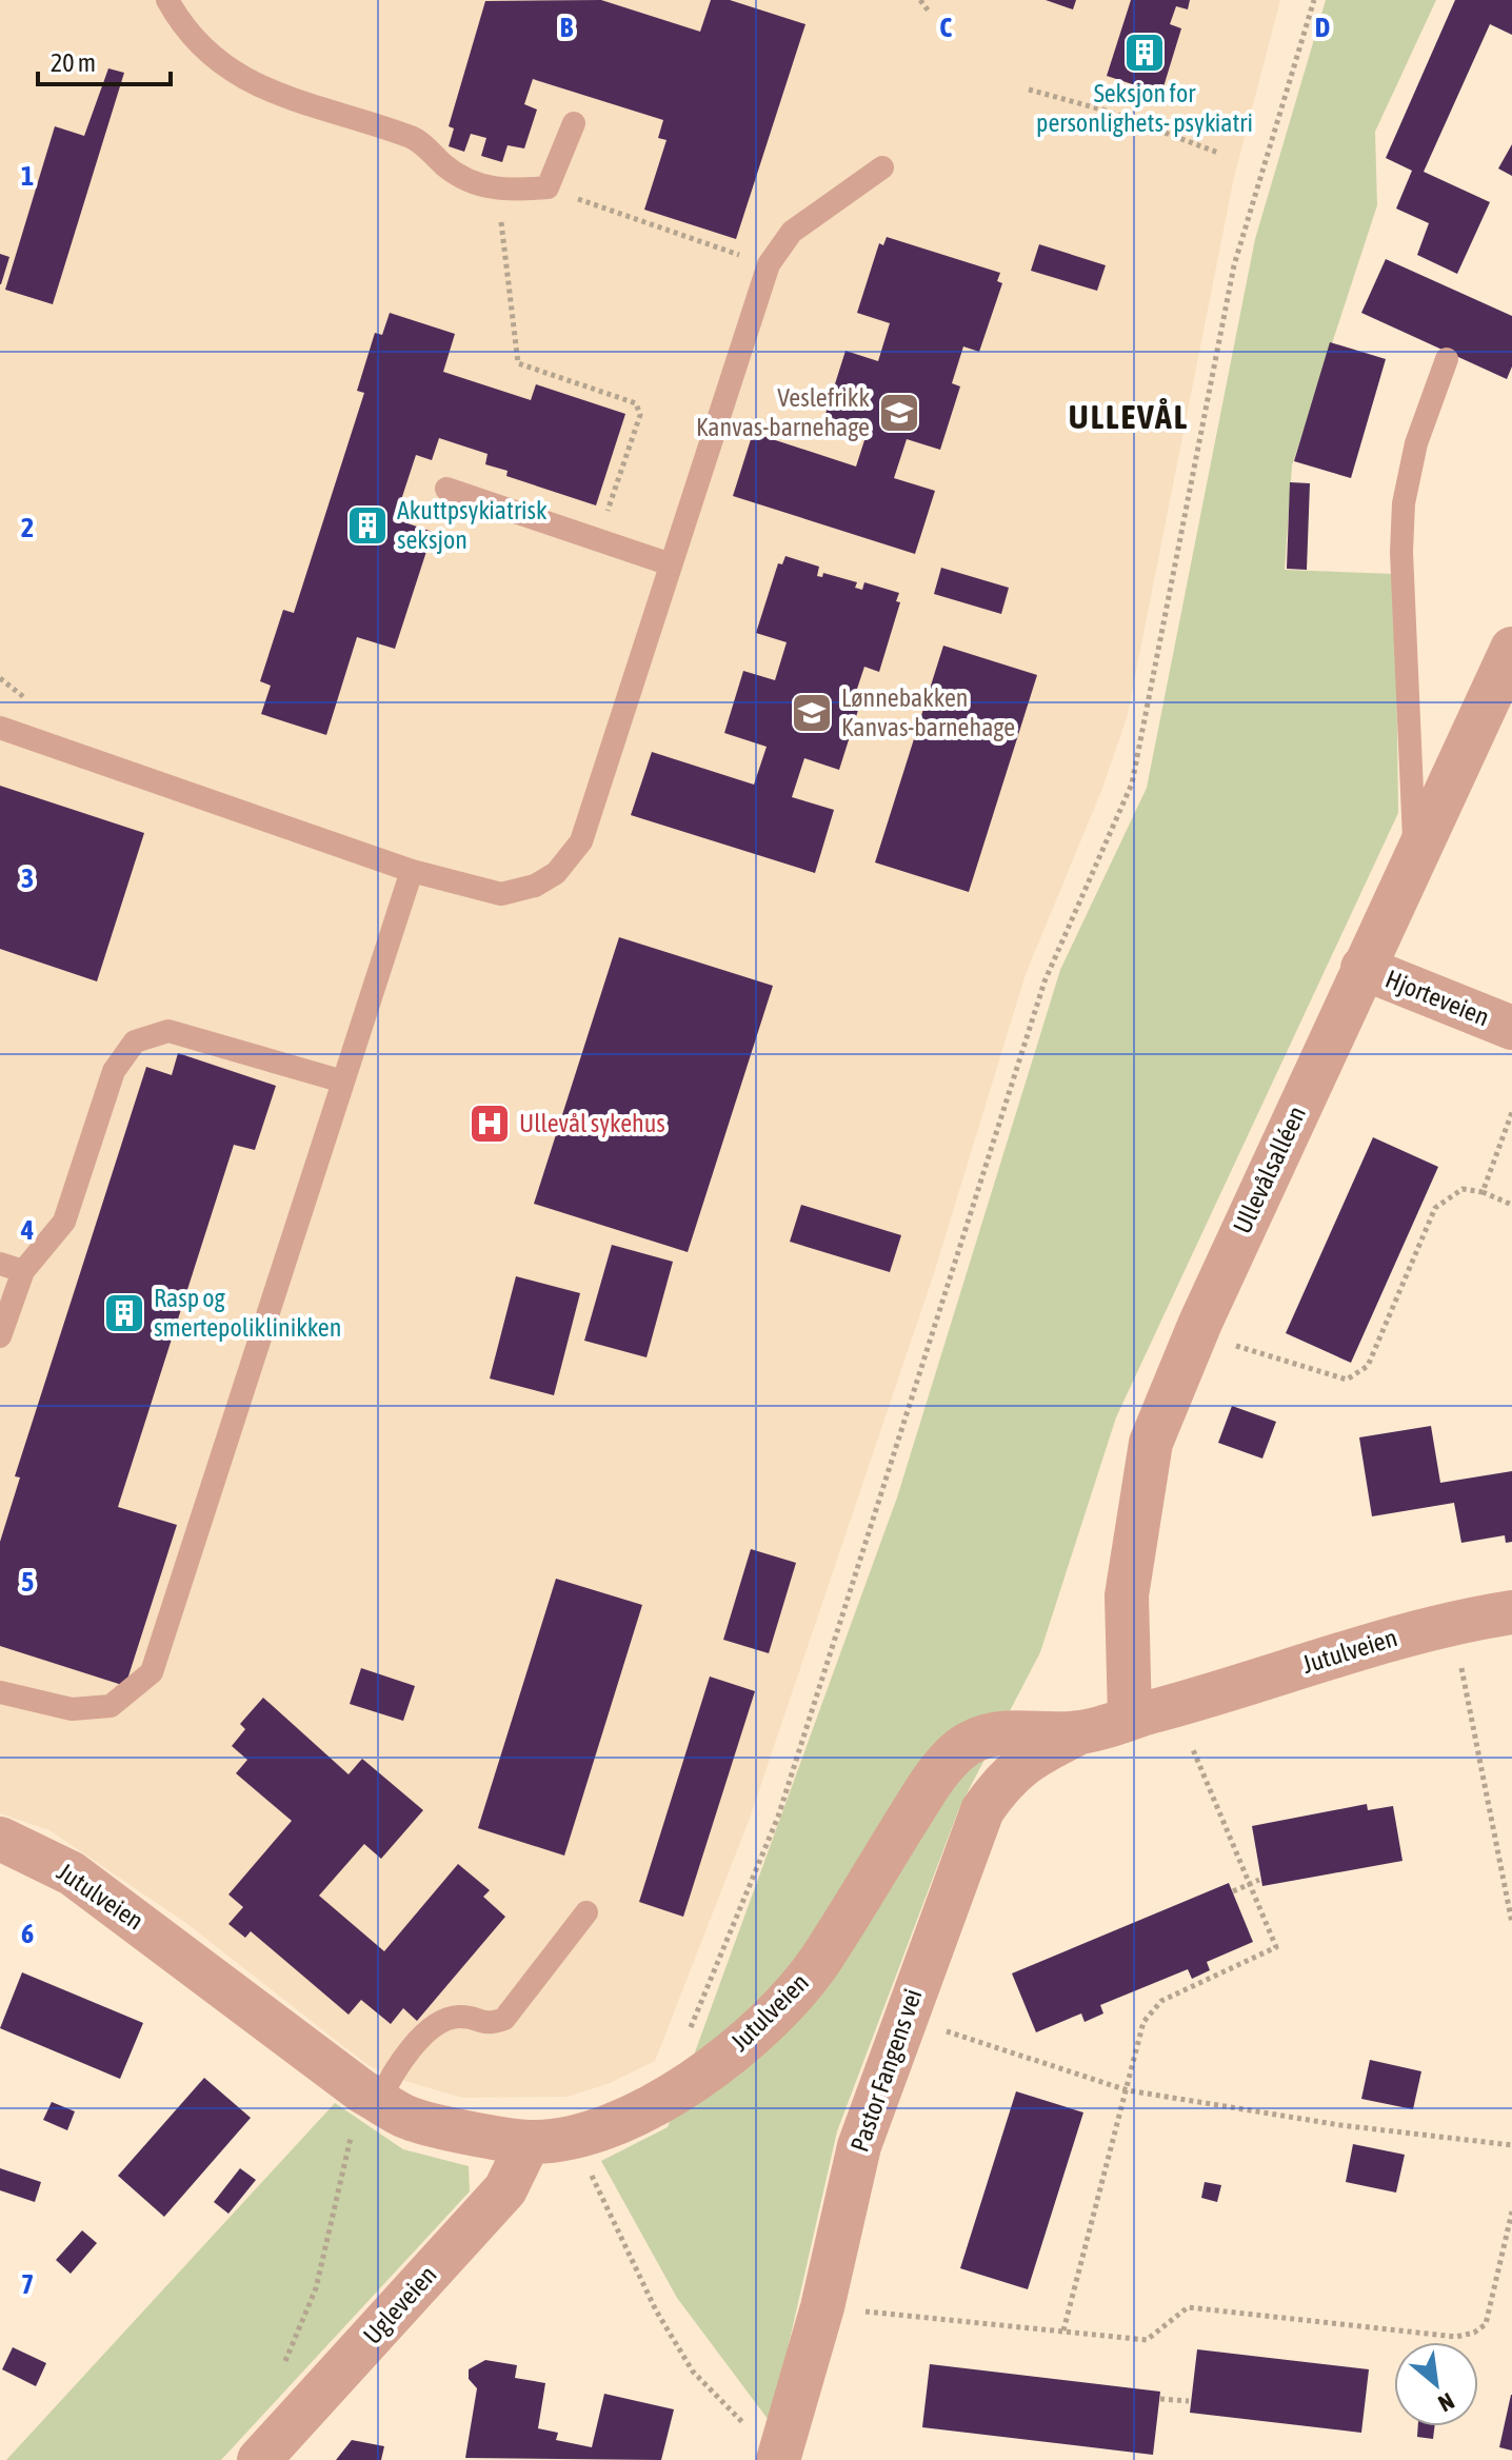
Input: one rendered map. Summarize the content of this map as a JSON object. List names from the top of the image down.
{
  "streets": {
    "street": [
      "Hjorteveien",
      "Ullevålsalléen",
      "Jutulveien",
      "Pastor Fangens vei",
      "Ugleveien"
    ]
  },
  "crossings": [
    ["Hjorteveien", "Ullevålsalléen"],
    ["Ullevålsalléen", "Jutulveien"],
    ["Jutulveien", "Pastor Fangens vei"],
    ["Jutulveien", "Ugleveien"]
  ],
  "districts": ["ULLEVÅL"],
  "places": {
    "building": ["Seksjon for personlighets- psykiatri", "Akuttpsykiatrisk seksjon", "Rasp og smertepoliklinikken"],
    "school or university": ["Veslefrikk Kanvas-barnehage", "Lønnebakken Kanvas-barnehage"],
    "hospital": ["Ullevål sykehus"]
  },
  "scale_bar": "20 m",
  "north": "bottom right",
  "grid": {
    "columns": ["B", "C", "D"],
    "rows": [
      "1",
      "2",
      "3",
      "4",
      "5",
      "6",
      "7"
    ]
  }
}
